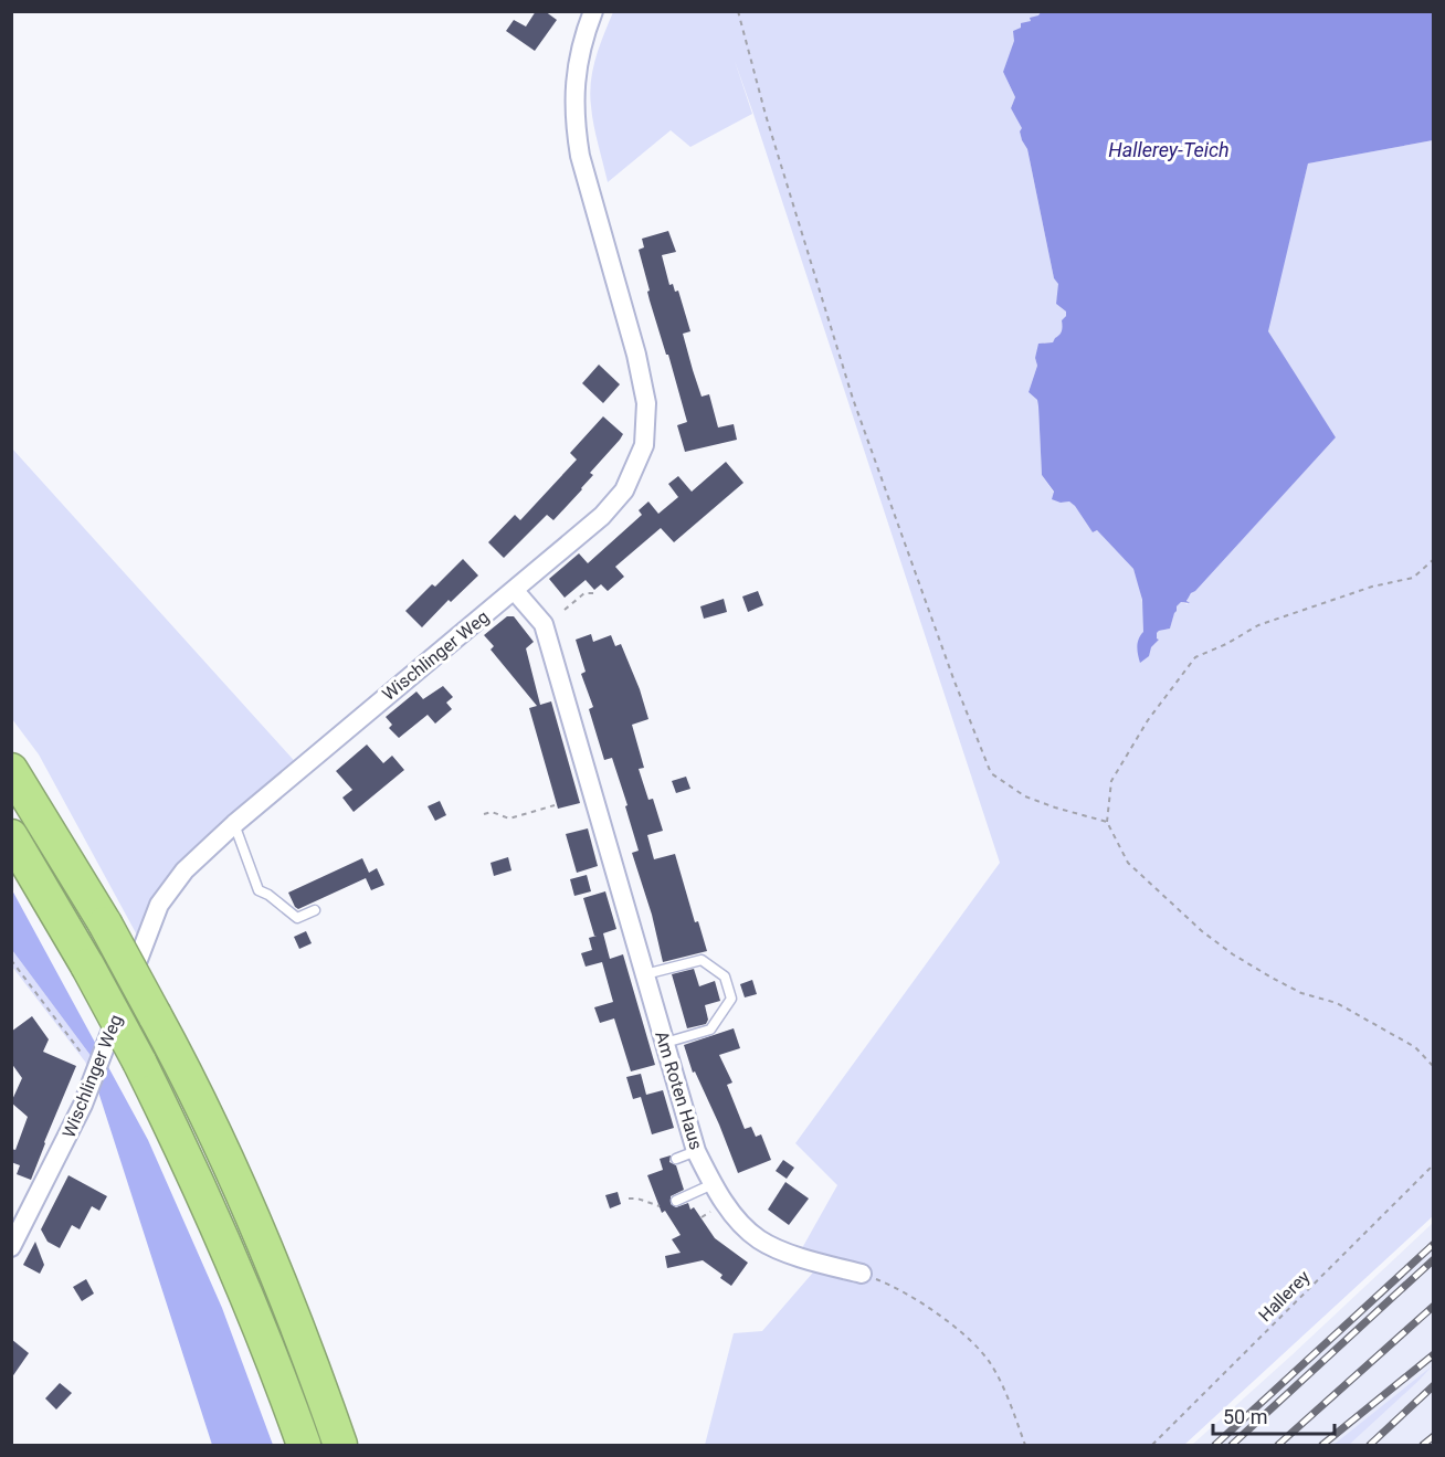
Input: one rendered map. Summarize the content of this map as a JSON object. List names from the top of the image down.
{
  "streets": {
    "street": ["Wischlinger Weg", "Am Roten Haus"],
    "path": ["Hallerey"]
  },
  "crossings": [
    ["Wischlinger Weg", "Am Roten Haus"]
  ],
  "water": ["Hallerey-Teich"],
  "scale_bar": "50 m"
}
